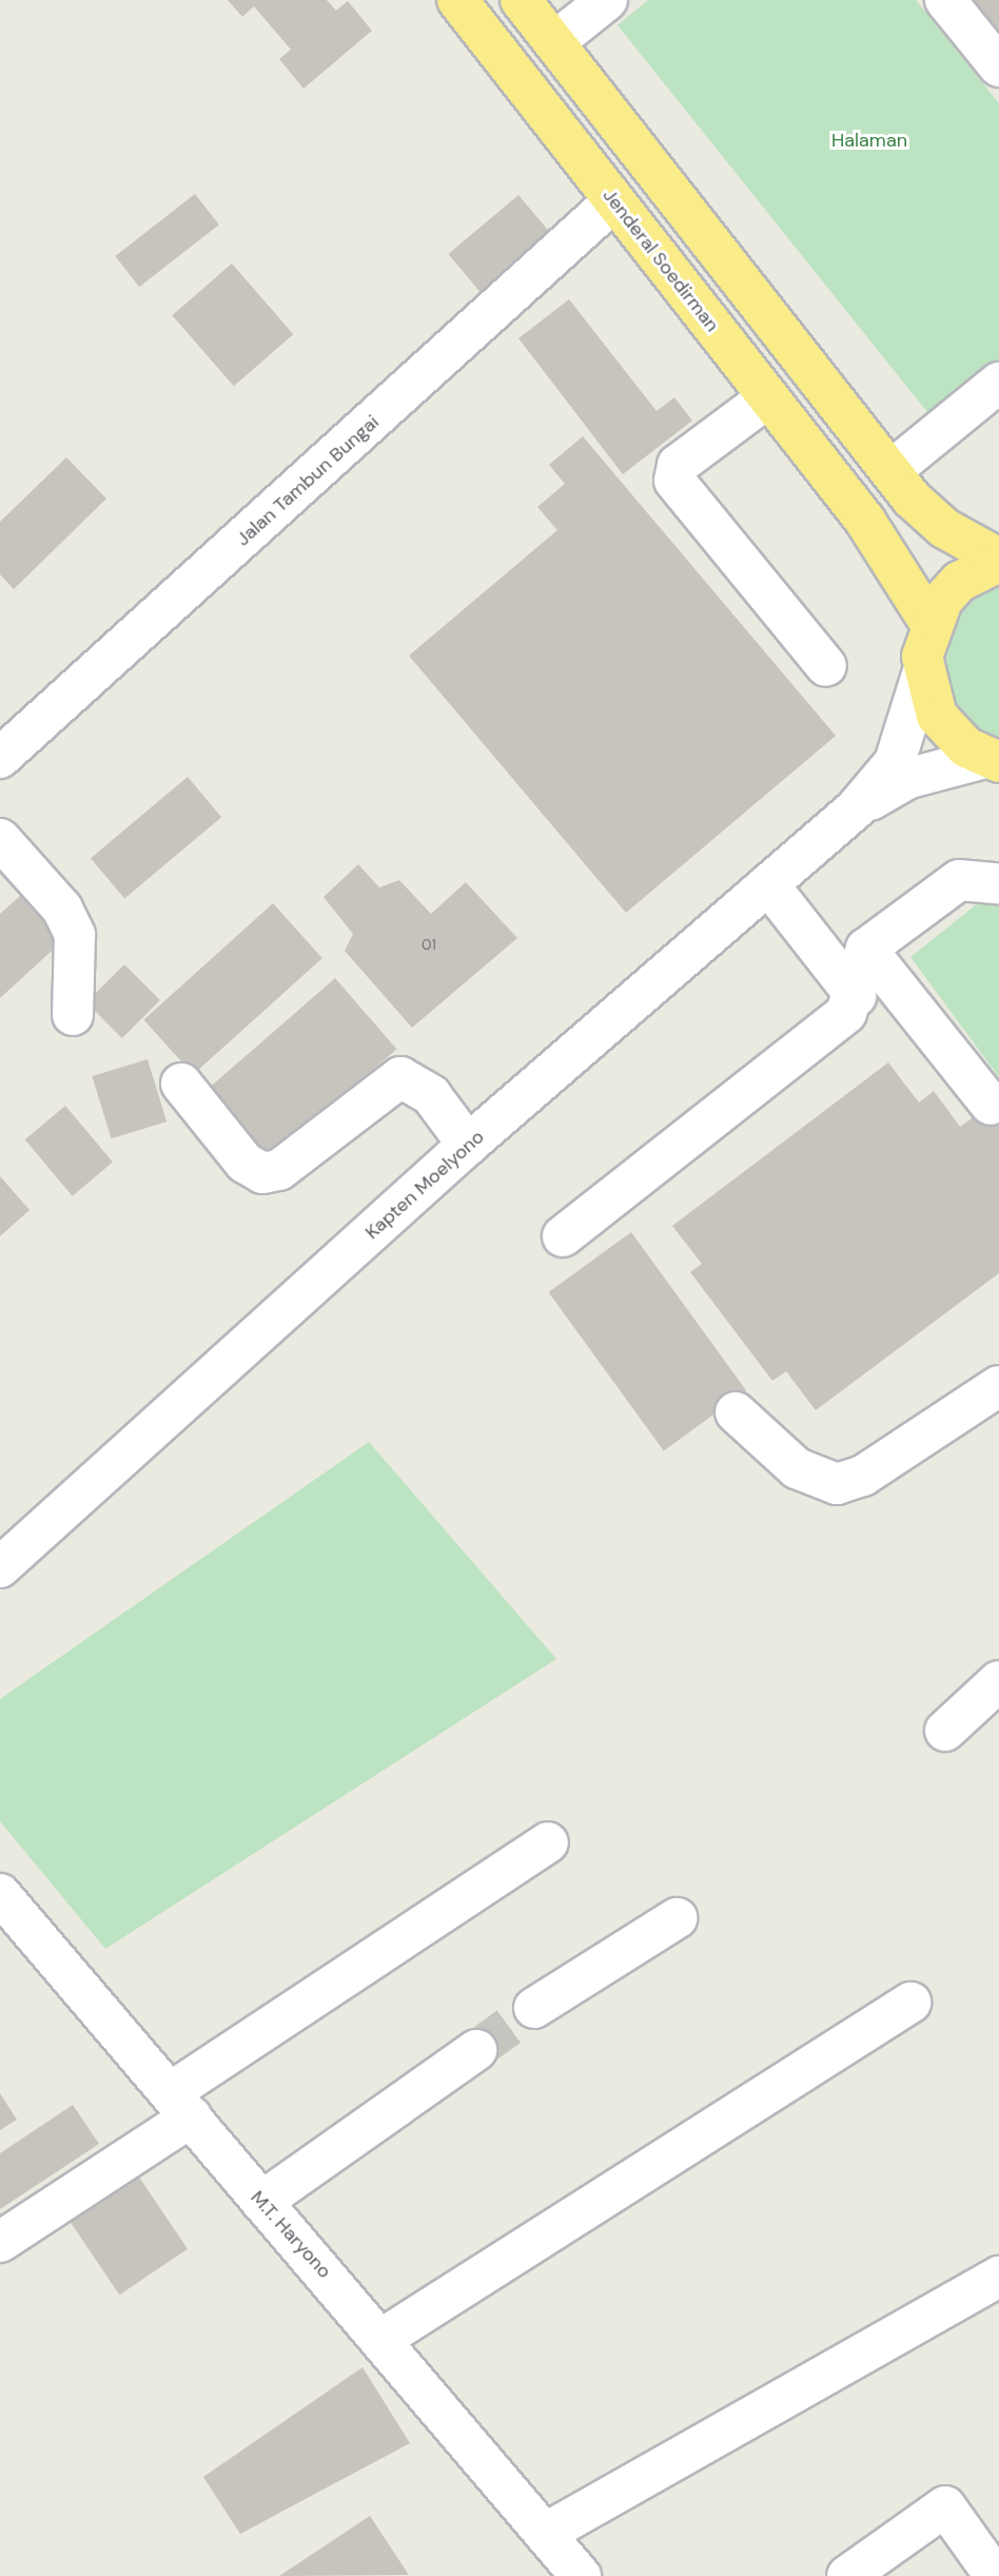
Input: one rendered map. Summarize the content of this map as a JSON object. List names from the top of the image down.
{
  "streets": {
    "highway": ["Jenderal Soedirman"],
    "street": ["Jalan Tambun Bungai", "Kapten Moelyono", "M.T. Haryono"]
  },
  "crossings": [
    ["Jenderal Soedirman", "Jalan Tambun Bungai"]
  ],
  "parks": ["Halaman"],
  "house_numbers": ["01"]
}
